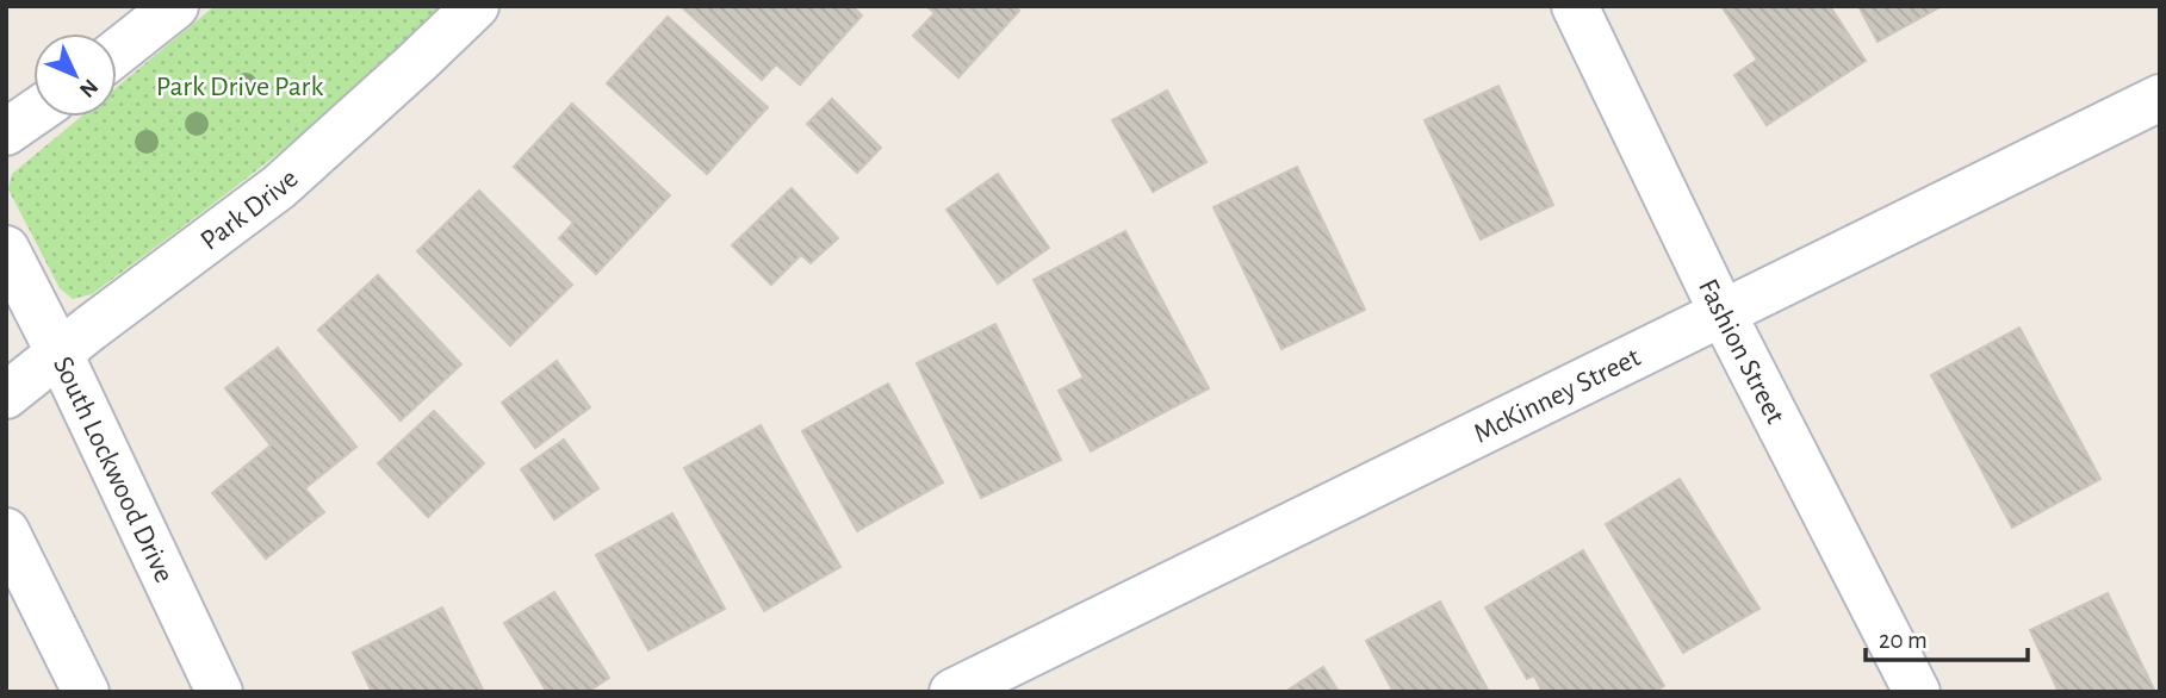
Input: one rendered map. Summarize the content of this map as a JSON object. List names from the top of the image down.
{
  "streets": {
    "street": [
      "Park Drive",
      "Fashion Street",
      "McKinney Street",
      "South Lockwood Drive"
    ]
  },
  "crossings": [
    ["Park Drive", "South Lockwood Drive"],
    ["Fashion Street", "McKinney Street"]
  ],
  "parks": ["Park Drive Park"],
  "scale_bar": "20 m",
  "north": "bottom right"
}
